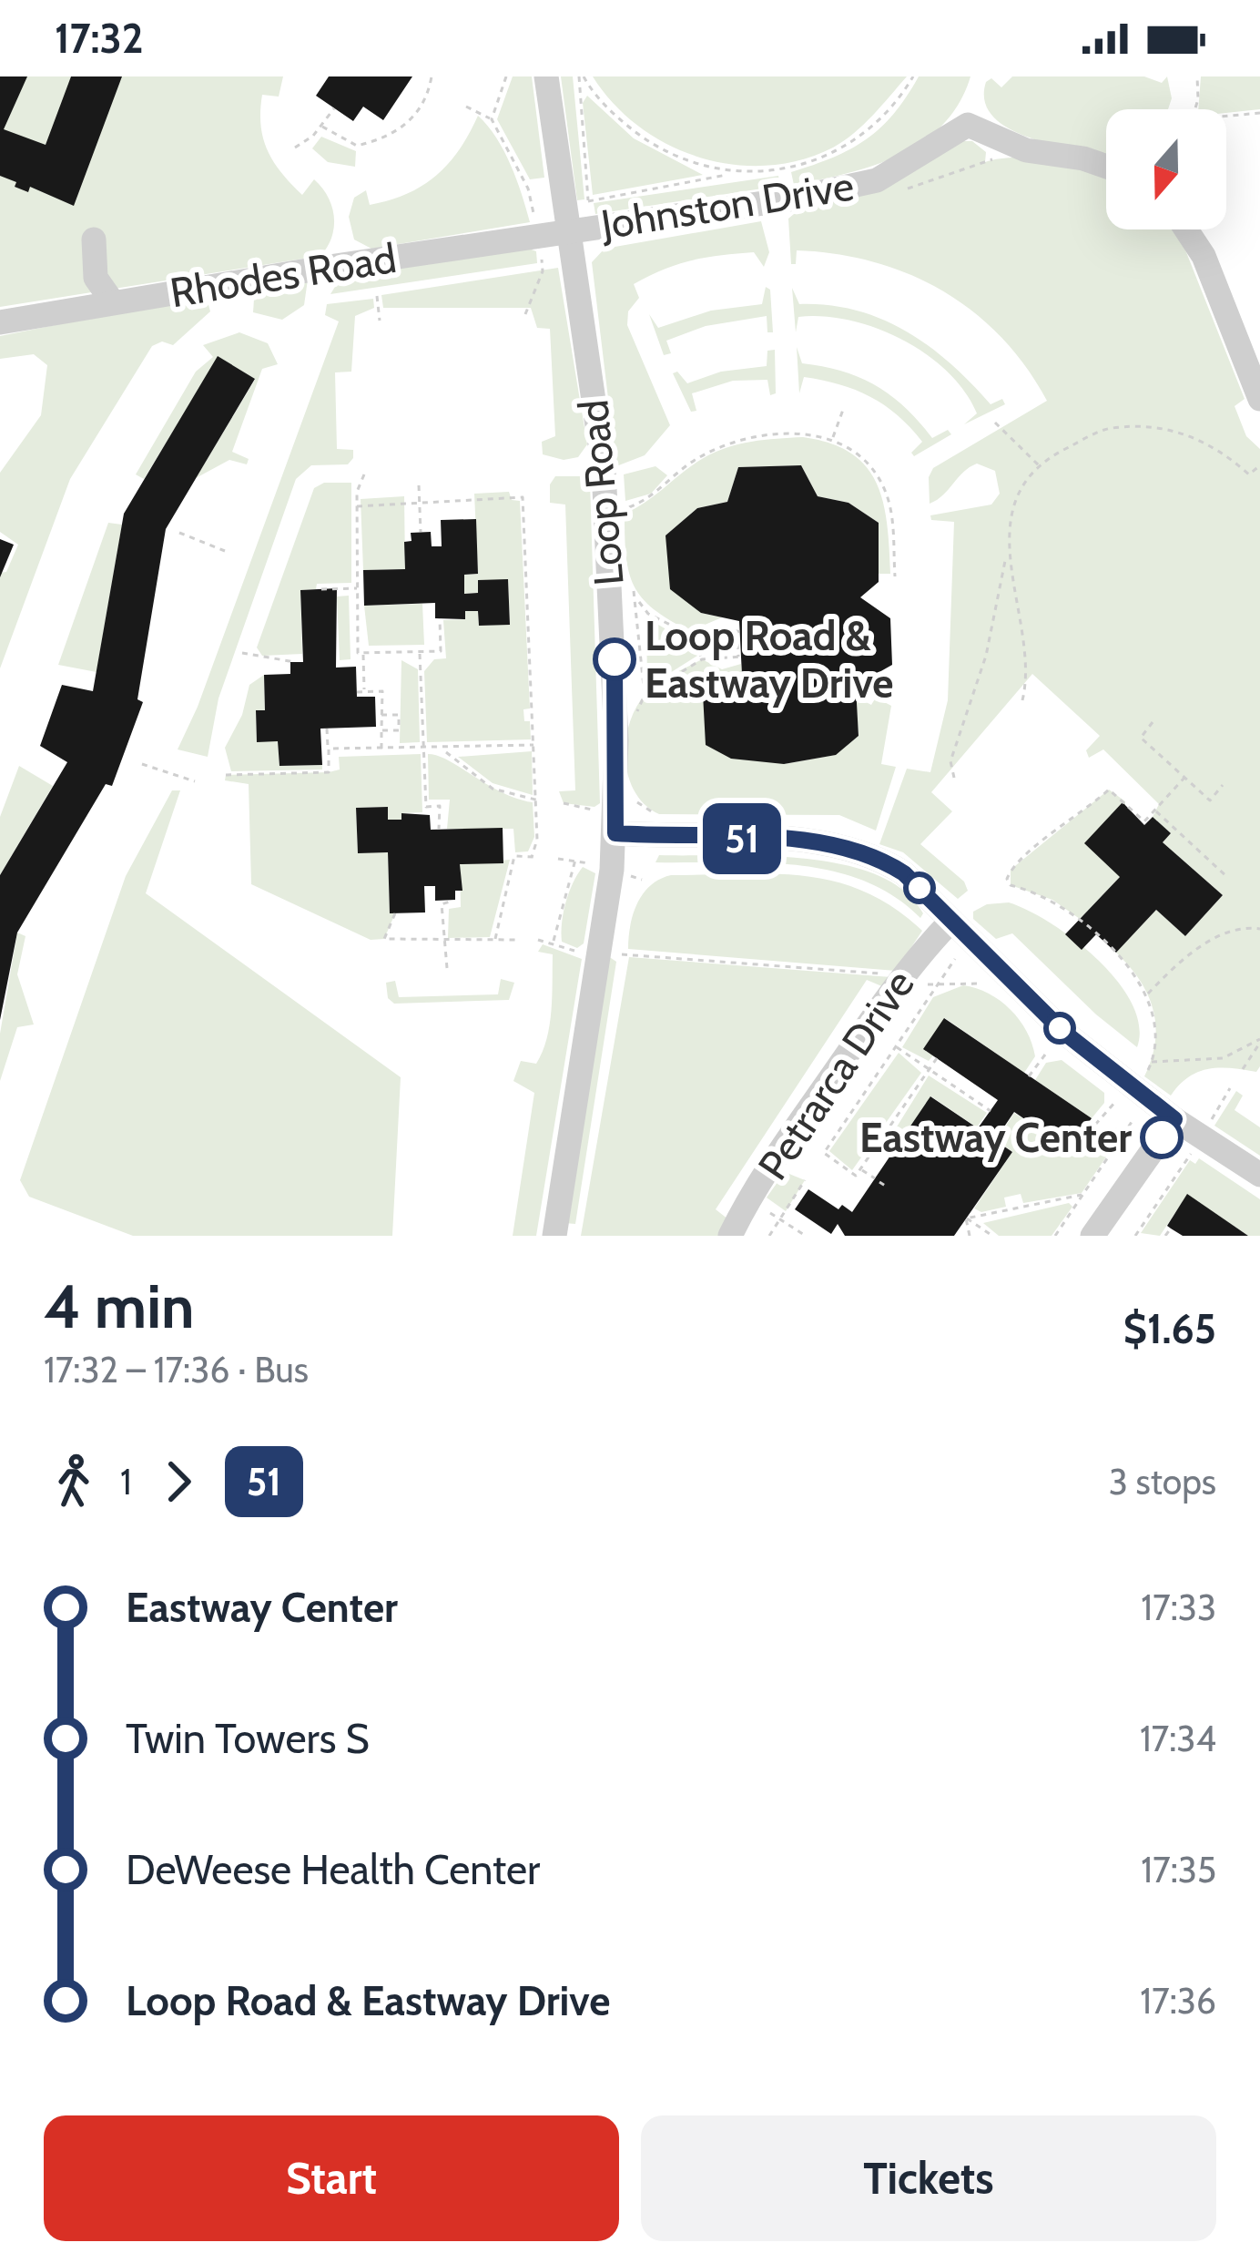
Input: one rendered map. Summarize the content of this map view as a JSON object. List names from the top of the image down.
{
  "streets": {
    "street": [
      "Johnston Drive",
      "Rhodes Road",
      "Loop Road",
      "Petrarca Drive"
    ]
  },
  "crossings": [
    ["Johnston Drive", "Rhodes Road"],
    ["Johnston Drive", "Loop Road"],
    ["Rhodes Road", "Loop Road"]
  ],
  "places": ["Loop Road & Eastway Drive", "Eastway Center"],
  "lines": ["bus line 51"],
  "north": "bottom",
  "page": {
    "status": "17:32",
    "on_map": "51",
    "heading": ["4 min", "17:32 – 17:36 · Bus", "$1.65"],
    "legs": ["1", "51", "3 stops"],
    "list": [
      {
        "name": "Eastway Center",
        "value": "17:33"
      },
      {
        "name": "Twin Towers S",
        "value": "17:34"
      },
      {
        "name": "DeWeese Health Center",
        "value": "17:35"
      },
      {
        "name": "Loop Road & Eastway Drive",
        "value": "17:36"
      }
    ],
    "buttons": ["Start", "Tickets"]
  }
}
